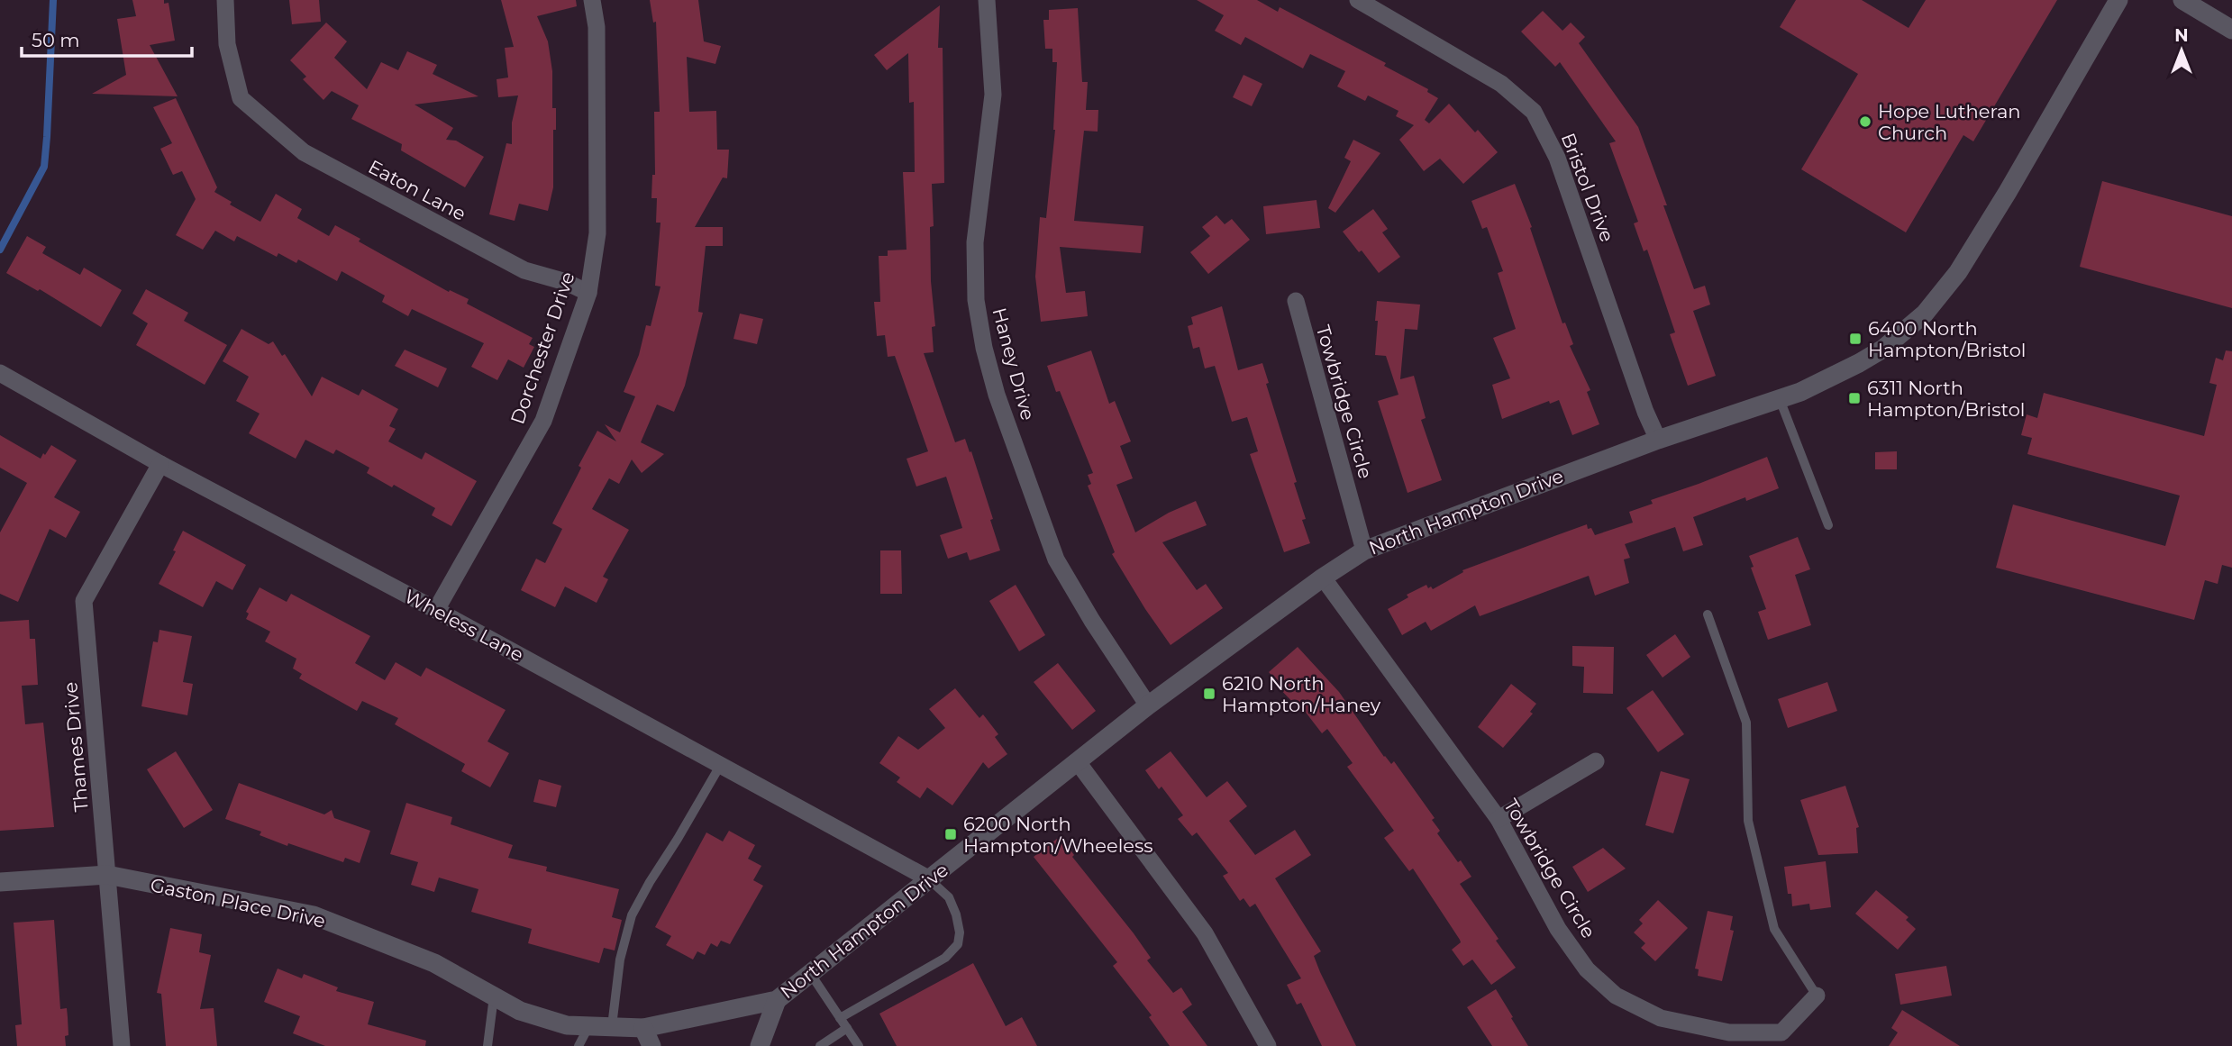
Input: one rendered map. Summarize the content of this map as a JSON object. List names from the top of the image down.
{
  "streets": {
    "street": [
      "Bristol Drive",
      "Eaton Lane",
      "Dorchester Drive",
      "Haney Drive",
      "Towbridge Circle",
      "North Hampton Drive",
      "Wheless Lane",
      "Thames Drive",
      "Gaston Place Drive"
    ]
  },
  "crossings": [
    ["Bristol Drive", "North Hampton Drive"],
    ["Eaton Lane", "Dorchester Drive"],
    ["Dorchester Drive", "Wheless Lane"],
    ["Haney Drive", "North Hampton Drive"],
    ["Towbridge Circle", "North Hampton Drive"],
    ["North Hampton Drive", "Wheless Lane"],
    ["North Hampton Drive", "Gaston Place Drive"],
    ["Wheless Lane", "Thames Drive"],
    ["Thames Drive", "Gaston Place Drive"]
  ],
  "places": {
    "other": ["Hope Lutheran Church"],
    "transit": [
      "6400 North Hampton/Bristol",
      "6311 North Hampton/Bristol",
      "6210 North Hampton/Haney",
      "6200 North Hampton/Wheeless"
    ]
  },
  "scale_bar": "50 m",
  "north": "top"
}
